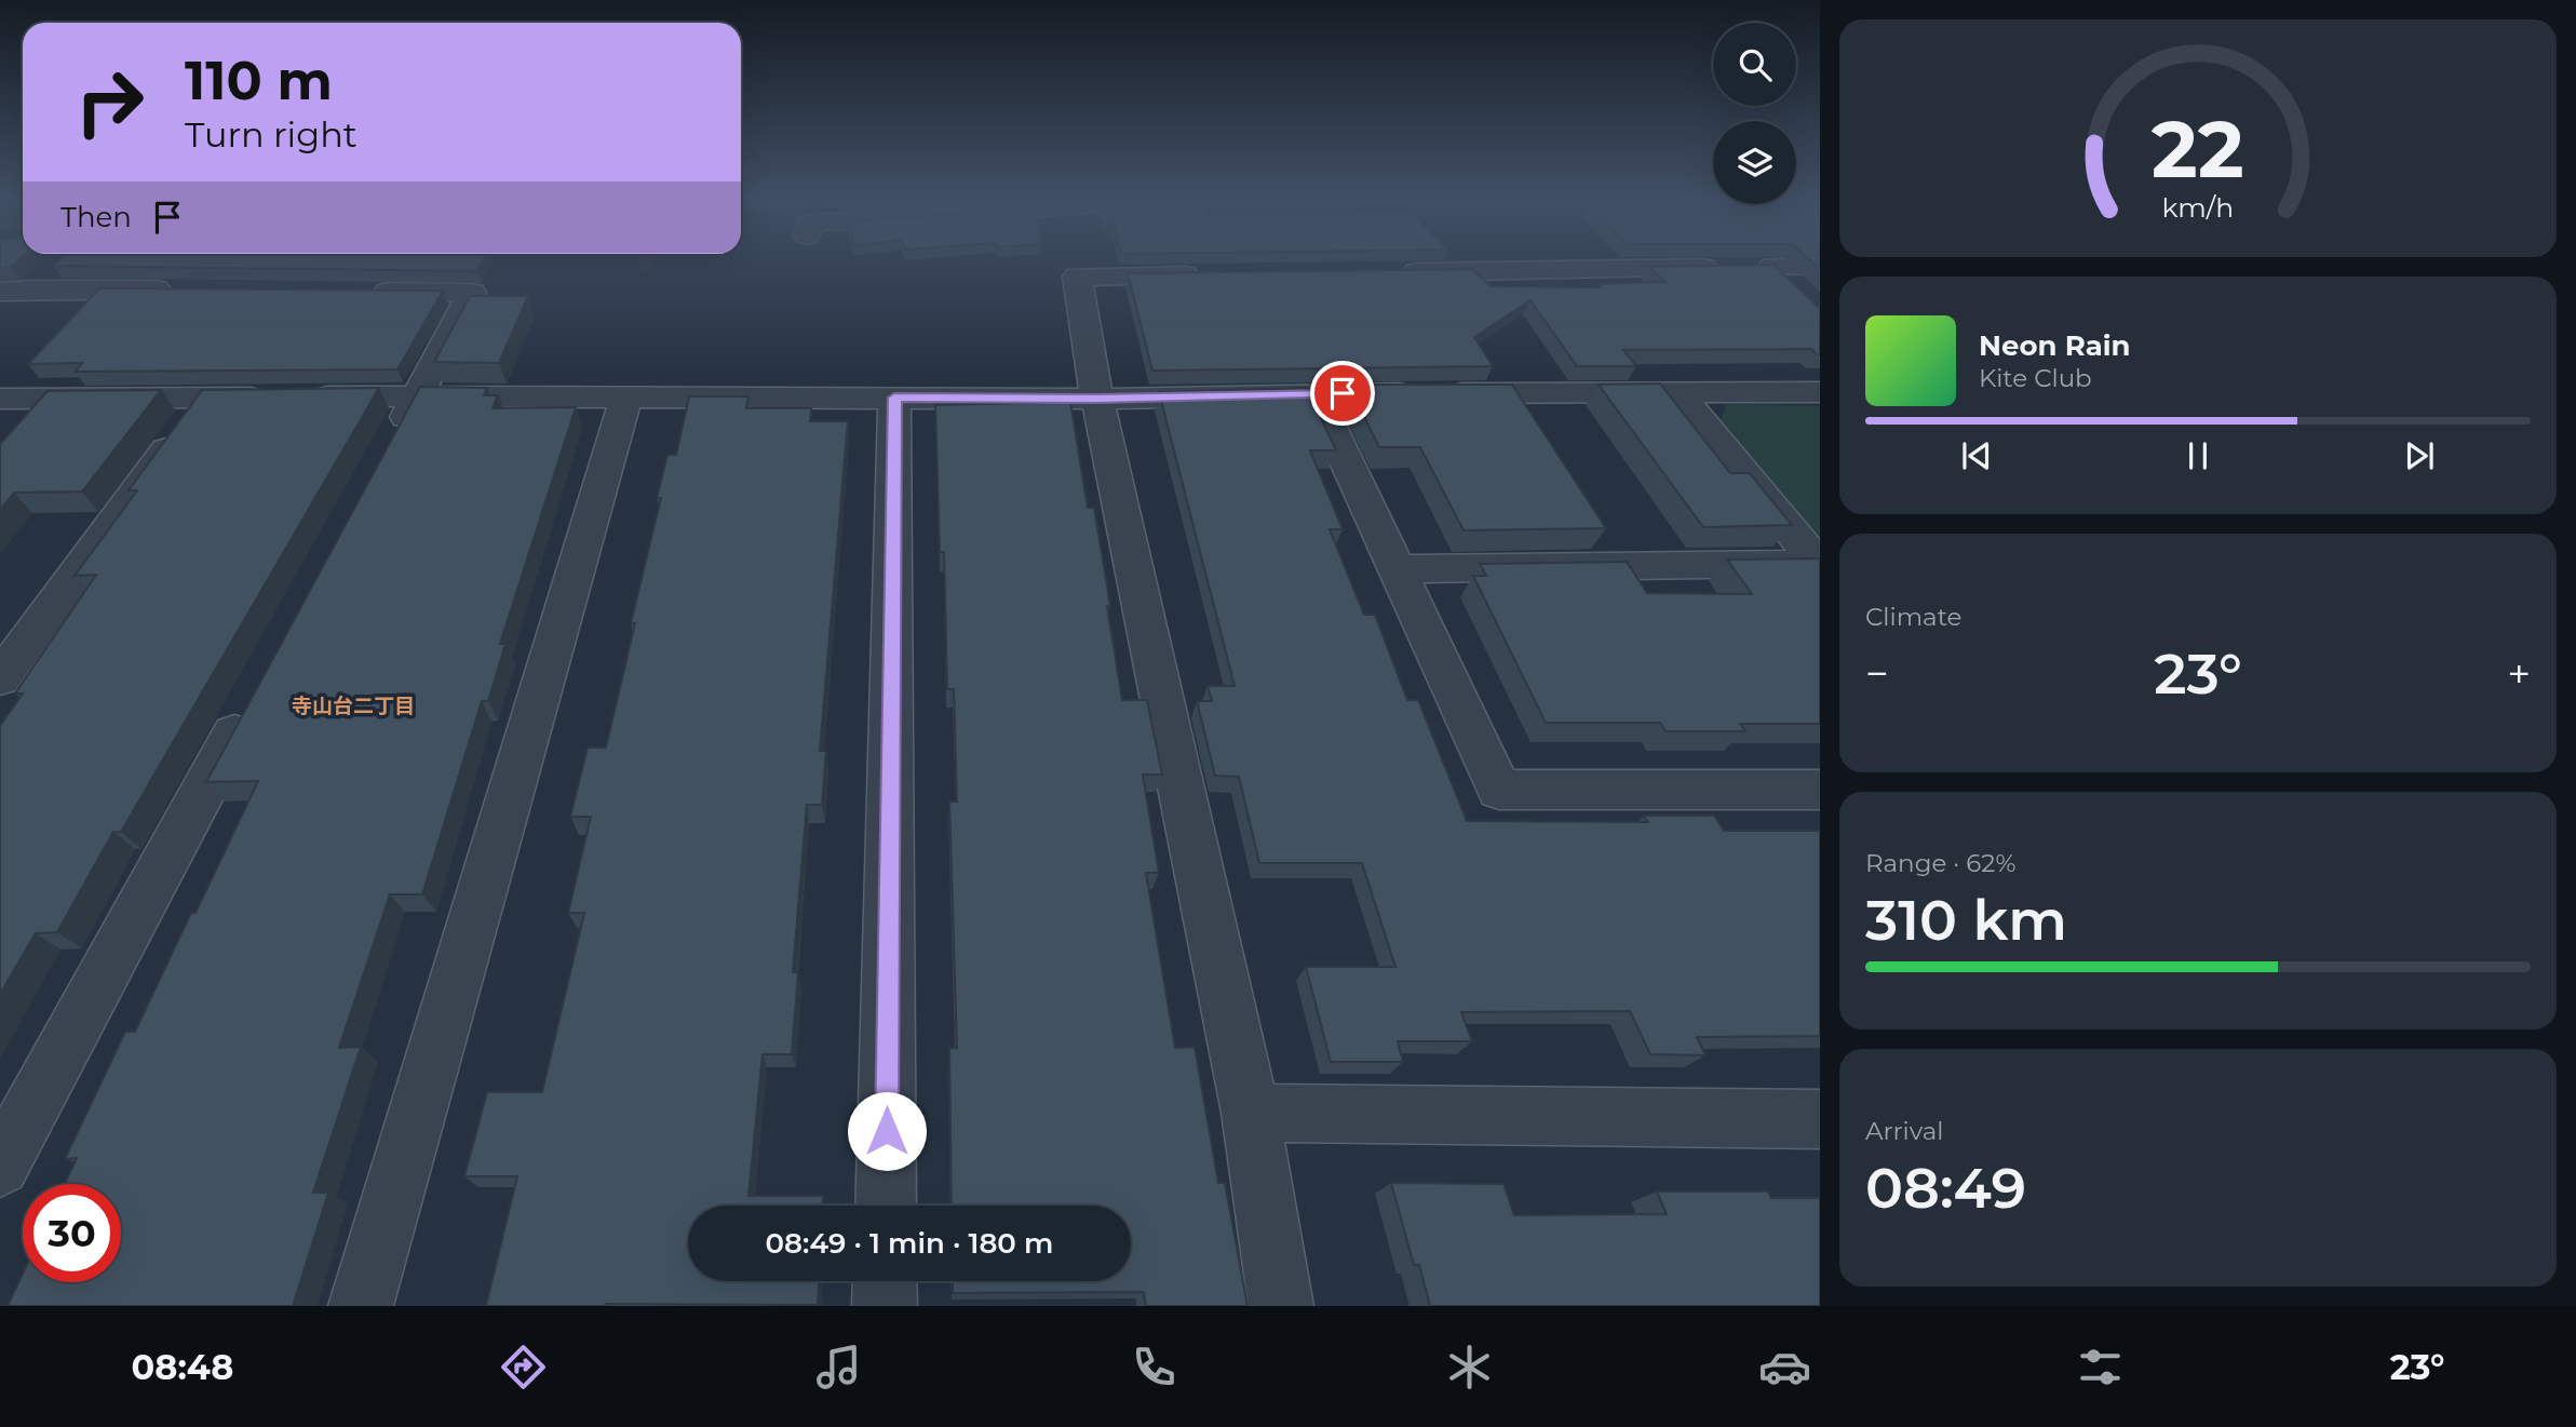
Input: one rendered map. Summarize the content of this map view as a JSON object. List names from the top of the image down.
{
  "districts": ["寺山台二丁目"],
  "page": {
    "turn": ["110 m", "Turn right"],
    "then": "Then",
    "song": ["Neon Rain", "Kite Club"],
    "tile": [
      "Climate",
      ["Range · 62%", "310 km"],
      ["Arrival", "08:49"]
    ],
    "heat": ["−", "23°", "+"],
    "limit": "30",
    "trip": "08:49 · 1 min · 180 m",
    "tabs": ["08:48", "23°"],
    "gauge": ["22", "km/h"]
  }
}
